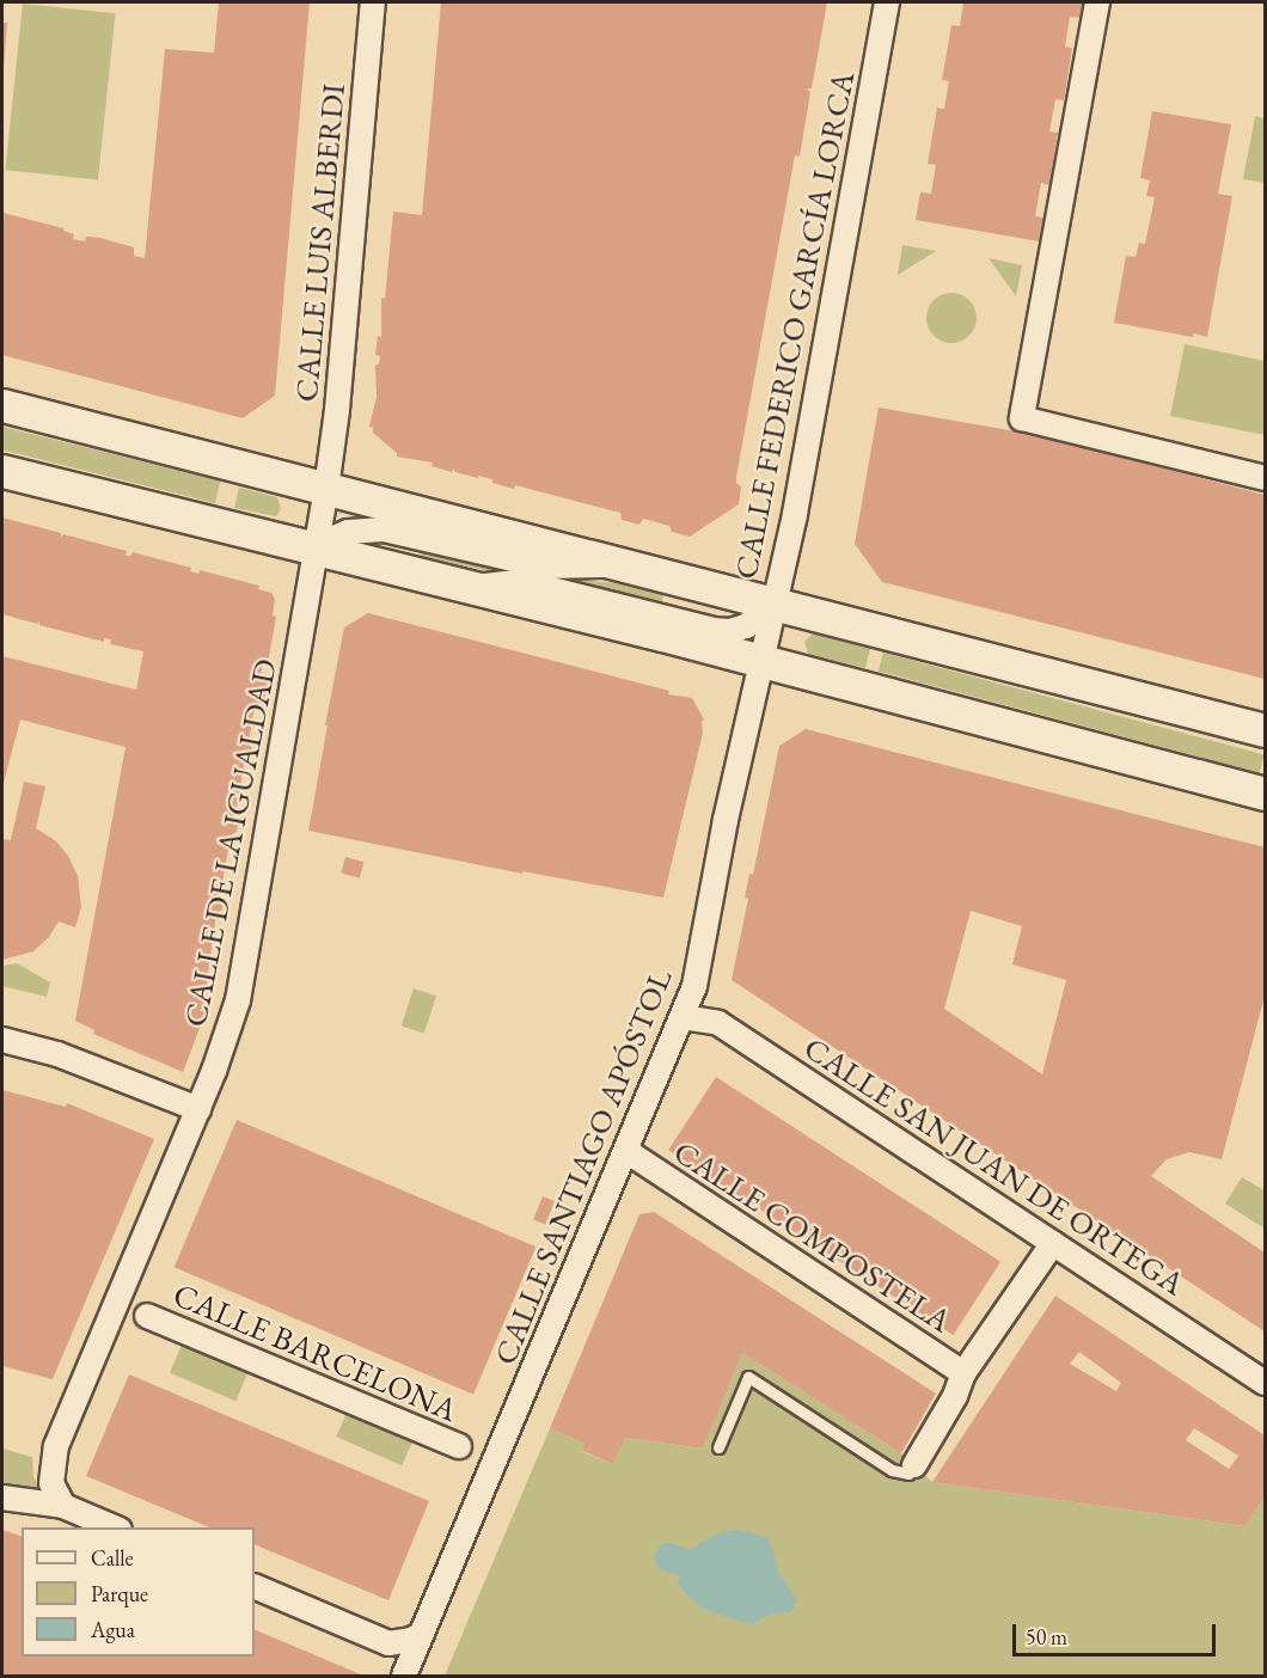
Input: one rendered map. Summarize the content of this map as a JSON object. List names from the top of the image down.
{
  "streets": {
    "street": [
      "CALLE LUIS ALBERDI",
      "CALLE FEDERICO GARCÍA LORCA",
      "CALLE DE LA IGUALDAD",
      "CALLE SAN JUAN DE ORTEGA",
      "CALLE SANTIAGO APÓSTOL",
      "CALLE COMPOSTELA",
      "CALLE BARCELONA"
    ]
  },
  "crossings": [
    ["CALLE LUIS ALBERDI", "CALLE DE LA IGUALDAD"],
    ["CALLE FEDERICO GARCÍA LORCA", "CALLE SANTIAGO APÓSTOL"],
    ["CALLE SAN JUAN DE ORTEGA", "CALLE SANTIAGO APÓSTOL"],
    ["CALLE SANTIAGO APÓSTOL", "CALLE COMPOSTELA"]
  ],
  "legend": ["Calle", "Parque", "Agua"],
  "scale_bar": "50 m"
}
